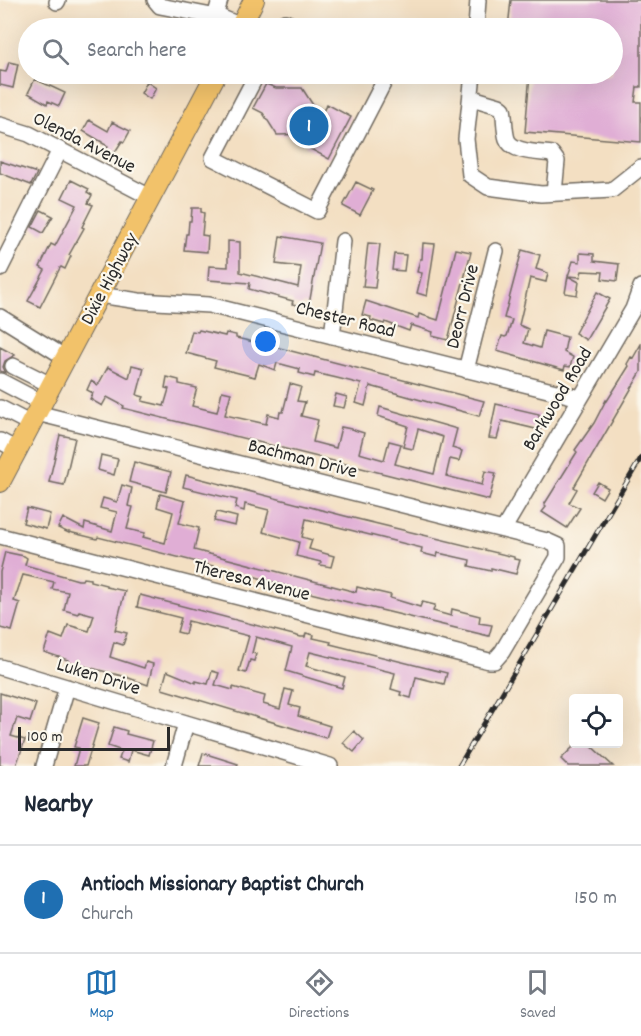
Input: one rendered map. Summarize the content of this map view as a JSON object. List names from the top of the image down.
{
  "streets": {
    "main road": ["Dixie Highway"],
    "street": [
      "Olenda Avenue",
      "Deorr Drive",
      "Chester Road",
      "Barkwood Road",
      "Bachman Drive",
      "Theresa Avenue",
      "Luken Drive"
    ]
  },
  "crossings": [
    ["Olenda Avenue", "Dixie Highway"],
    ["Dixie Highway", "Chester Road"],
    ["Dixie Highway", "Bachman Drive"],
    ["Deorr Drive", "Chester Road"],
    ["Chester Road", "Barkwood Road"],
    ["Barkwood Road", "Bachman Drive"],
    ["Bachman Drive", "Theresa Avenue"]
  ],
  "scale_bar": "100 m",
  "page": {
    "search": "Search here",
    "pins": "1",
    "scale": "100 m",
    "heading": "Nearby",
    "list": [
      {
        "mark": "1",
        "name": "Antioch Missionary Baptist Church",
        "note": "Church",
        "value": "150 m"
      }
    ],
    "nav": ["Map", "Directions", "Saved"]
  }
}
